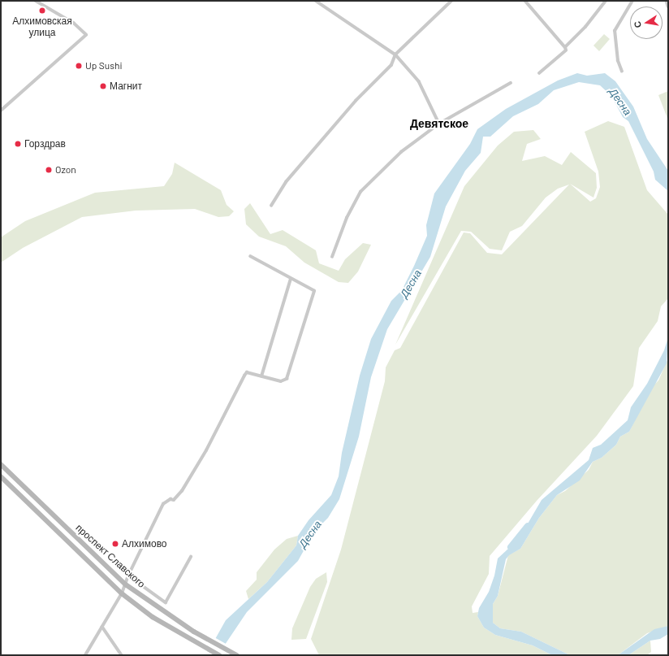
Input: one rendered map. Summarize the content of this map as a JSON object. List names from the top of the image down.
{
  "streets": {
    "main road": ["проспект Славского"]
  },
  "districts": ["Девятское"],
  "water": ["Десна"],
  "places": [
    "Алхимовская улица",
    "Up Sushi",
    "Магнит",
    "Горздрав",
    "Ozon",
    "Алхимово"
  ],
  "north": "left"
}
